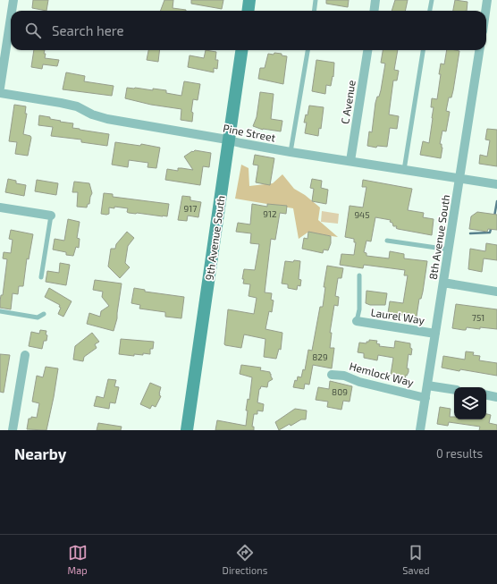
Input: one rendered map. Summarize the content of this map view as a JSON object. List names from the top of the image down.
{
  "streets": {
    "main road": ["9th Avenue South"],
    "street": [
      "C Avenue",
      "Pine Street",
      "8th Avenue South",
      "Laurel Way",
      "Hemlock Way"
    ]
  },
  "crossings": [
    ["C Avenue", "Pine Street"],
    ["Pine Street", "8th Avenue South"],
    ["Pine Street", "9th Avenue South"],
    ["8th Avenue South", "Laurel Way"],
    ["8th Avenue South", "Hemlock Way"]
  ],
  "house_numbers": [
    "917",
    "912",
    "945",
    "751",
    "829",
    "809"
  ],
  "page": {
    "search": "Search here",
    "heading": ["Nearby", "0 results"],
    "nav": ["Map", "Directions", "Saved"]
  }
}
